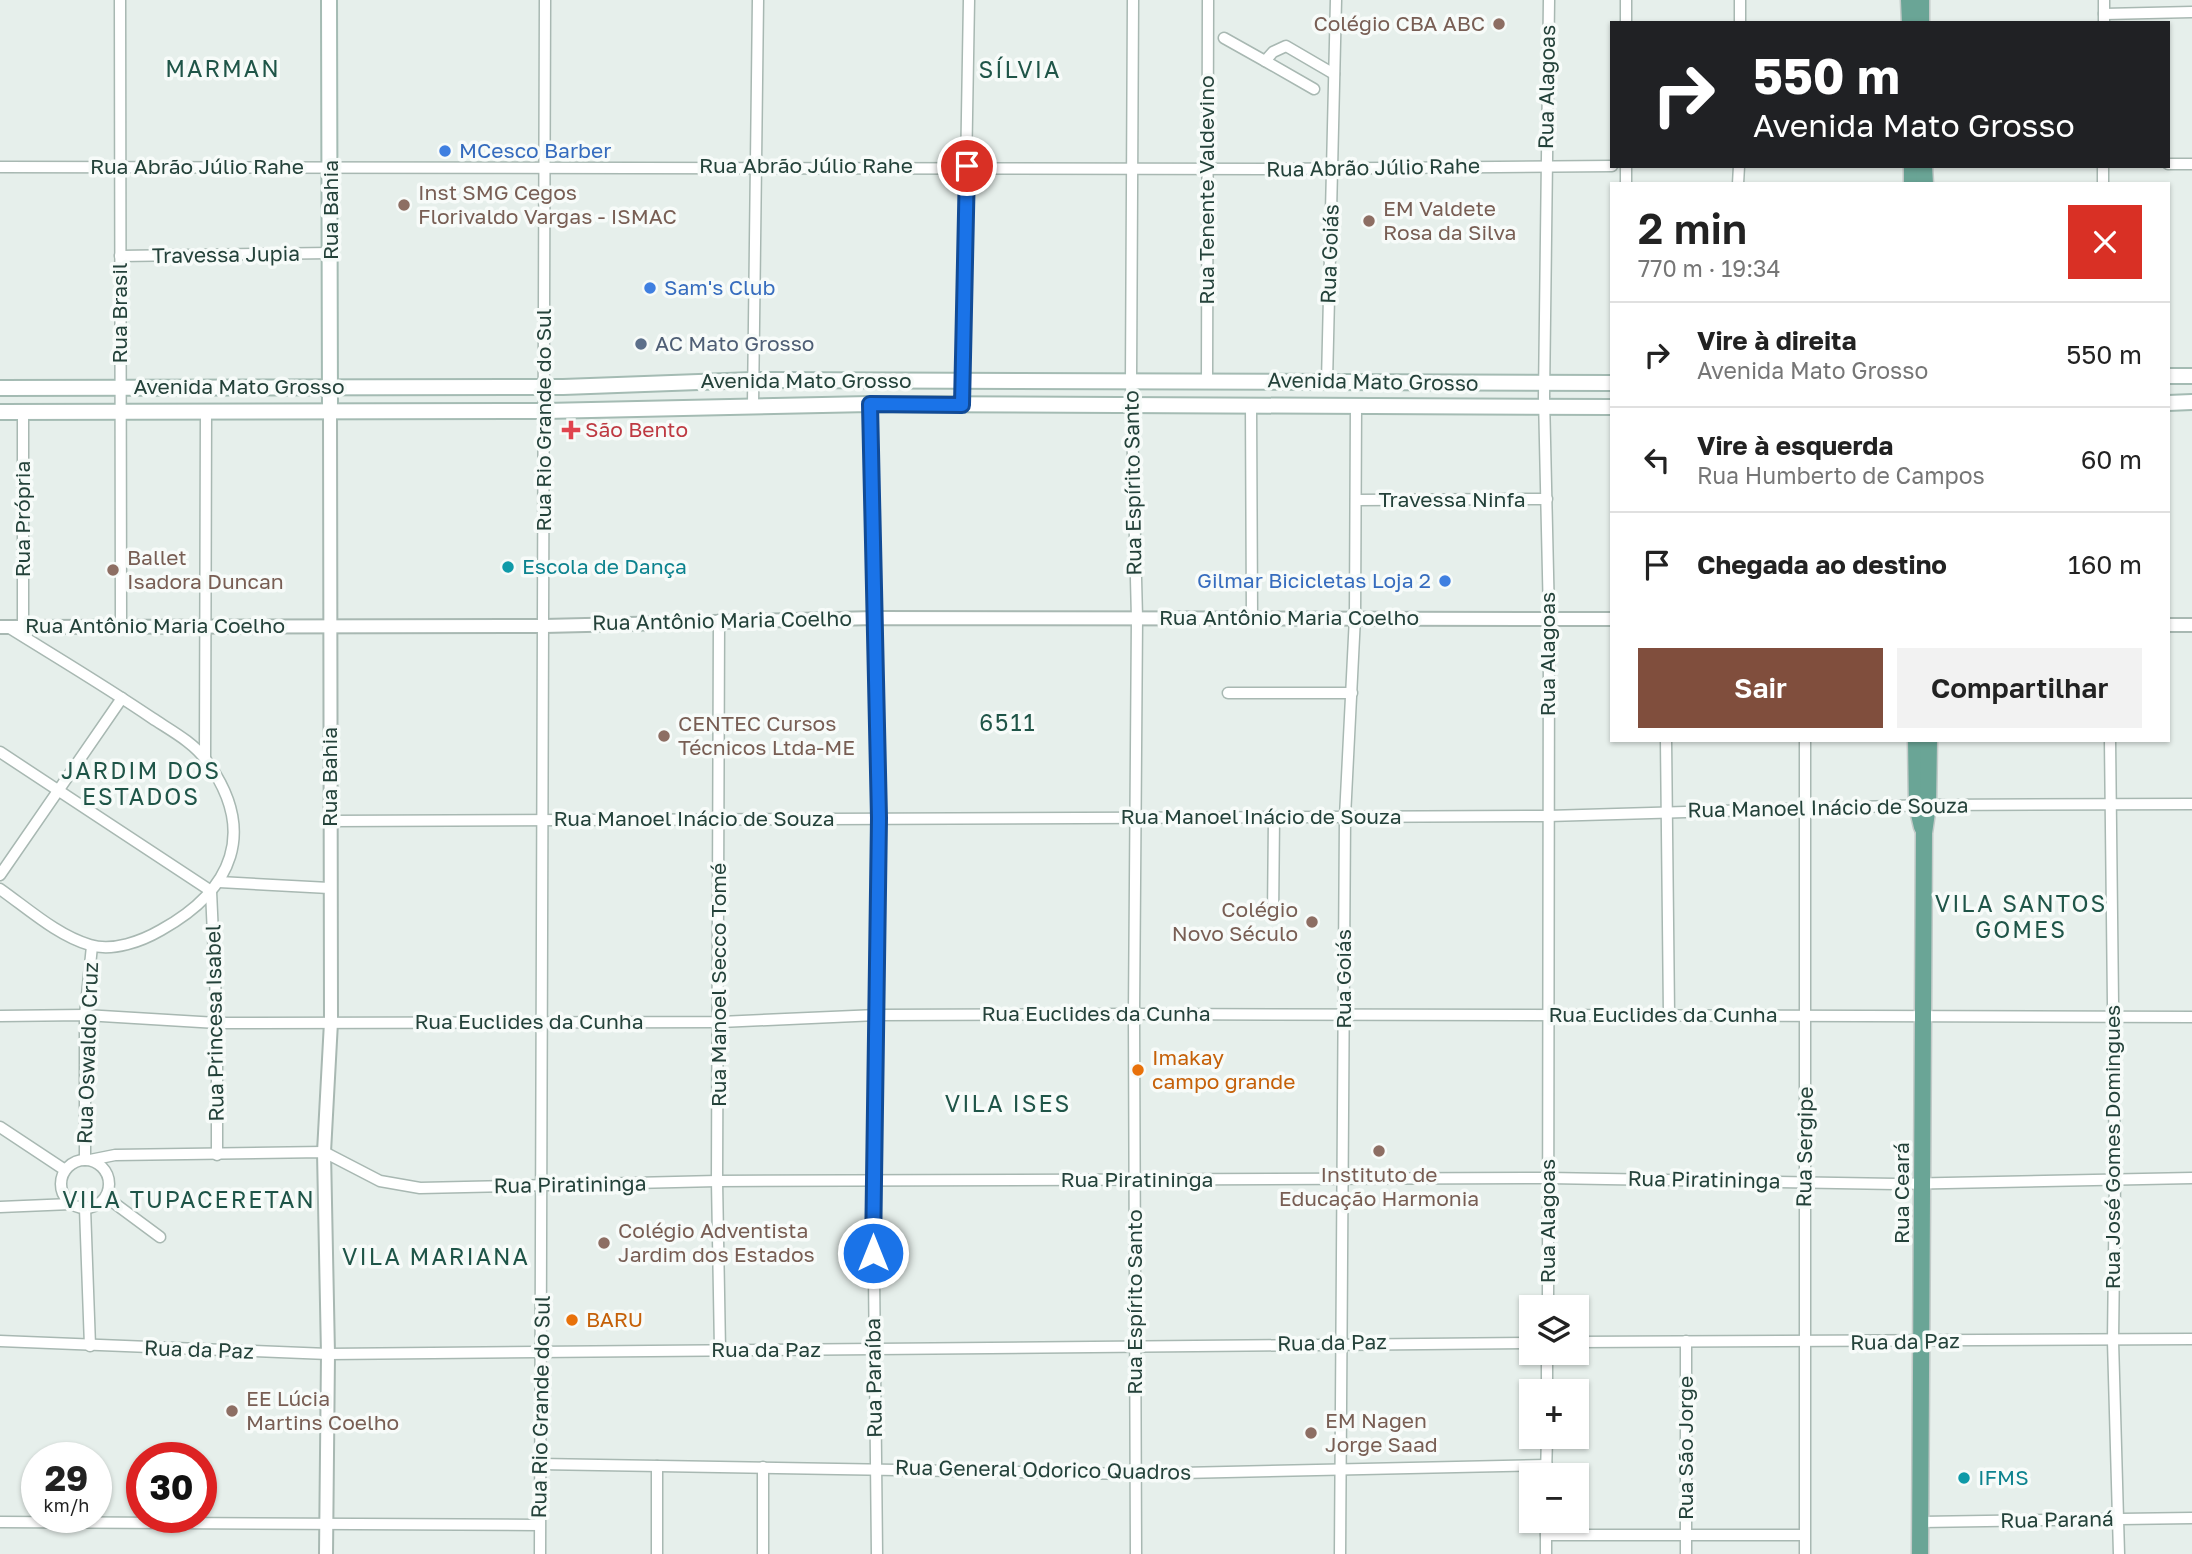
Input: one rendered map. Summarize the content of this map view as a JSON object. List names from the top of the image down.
{
  "streets": {
    "main road": ["Rua Bahia", "Avenida Mato Grosso", "Rua Ceará"],
    "street": [
      "Rua Alagoas",
      "Rua Abrão Júlio Rahe",
      "Rua Tenente Valdevino",
      "Rua Goiás",
      "Travessa Jupia",
      "Rua Brasil",
      "Rua Rio Grande do Sul",
      "Rua Espírito Santo",
      "Travessa Ninfa",
      "Rua Própria",
      "Rua Antônio Maria Coelho",
      "Rua Manoel Inácio de Souza",
      "Rua Manoel Secco Tomé",
      "Rua Euclides da Cunha",
      "Rua Princesa Isabel",
      "Rua Oswaldo Cruz",
      "Rua Sergipe",
      "Rua José Gomes Domingues",
      "Rua Piratininga",
      "Rua da Paz",
      "Rua Paraíba",
      "Rua São Jorge",
      "Rua General Odorico Quadros",
      "Rua Paraná"
    ]
  },
  "crossings": [
    ["Rua Alagoas", "Rua Abrão Júlio Rahe"],
    ["Rua Alagoas", "Avenida Mato Grosso"],
    ["Rua Alagoas", "Travessa Ninfa"],
    ["Rua Alagoas", "Rua Antônio Maria Coelho"],
    ["Rua Alagoas", "Rua Manoel Inácio de Souza"],
    ["Rua Alagoas", "Rua Euclides da Cunha"],
    ["Rua Alagoas", "Rua Piratininga"],
    ["Rua Abrão Júlio Rahe", "Rua Tenente Valdevino"],
    ["Rua Abrão Júlio Rahe", "Rua Bahia"],
    ["Rua Abrão Júlio Rahe", "Rua Goiás"],
    ["Rua Abrão Júlio Rahe", "Rua Brasil"],
    ["Rua Abrão Júlio Rahe", "Rua Rio Grande do Sul"],
    ["Rua Abrão Júlio Rahe", "Rua Espírito Santo"],
    ["Rua Tenente Valdevino", "Avenida Mato Grosso"],
    ["Rua Bahia", "Travessa Jupia"],
    ["Rua Bahia", "Avenida Mato Grosso"],
    ["Rua Bahia", "Rua Antônio Maria Coelho"],
    ["Rua Bahia", "Rua Manoel Inácio de Souza"],
    ["Rua Bahia", "Rua Euclides da Cunha"],
    ["Rua Bahia", "Rua Piratininga"],
    ["Rua Bahia", "Rua da Paz"],
    ["Rua Goiás", "Avenida Mato Grosso"],
    ["Rua Goiás", "Travessa Ninfa"],
    ["Rua Goiás", "Rua Antônio Maria Coelho"],
    ["Rua Goiás", "Rua Manoel Inácio de Souza"],
    ["Rua Goiás", "Rua Euclides da Cunha"],
    ["Rua Goiás", "Rua Piratininga"],
    ["Rua Goiás", "Rua da Paz"],
    ["Rua Goiás", "Rua General Odorico Quadros"],
    ["Travessa Jupia", "Rua Brasil"],
    ["Rua Brasil", "Avenida Mato Grosso"],
    ["Rua Brasil", "Rua Antônio Maria Coelho"],
    ["Avenida Mato Grosso", "Rua Rio Grande do Sul"],
    ["Avenida Mato Grosso", "Rua Espírito Santo"],
    ["Avenida Mato Grosso", "Rua Própria"],
    ["Avenida Mato Grosso", "Rua Paraíba"],
    ["Rua Rio Grande do Sul", "Rua Antônio Maria Coelho"],
    ["Rua Rio Grande do Sul", "Rua Manoel Inácio de Souza"],
    ["Rua Rio Grande do Sul", "Rua Euclides da Cunha"],
    ["Rua Rio Grande do Sul", "Rua Piratininga"],
    ["Rua Rio Grande do Sul", "Rua da Paz"],
    ["Rua Rio Grande do Sul", "Rua General Odorico Quadros"],
    ["Rua Espírito Santo", "Rua Antônio Maria Coelho"],
    ["Rua Espírito Santo", "Rua Manoel Inácio de Souza"],
    ["Rua Espírito Santo", "Rua Euclides da Cunha"],
    ["Rua Espírito Santo", "Rua Piratininga"],
    ["Rua Espírito Santo", "Rua da Paz"],
    ["Rua Espírito Santo", "Rua General Odorico Quadros"],
    ["Rua Própria", "Rua Antônio Maria Coelho"],
    ["Rua Antônio Maria Coelho", "Rua Manoel Secco Tomé"],
    ["Rua Antônio Maria Coelho", "Rua Paraíba"],
    ["Rua Manoel Inácio de Souza", "Rua Manoel Secco Tomé"],
    ["Rua Manoel Inácio de Souza", "Rua Sergipe"],
    ["Rua Manoel Inácio de Souza", "Rua José Gomes Domingues"],
    ["Rua Manoel Inácio de Souza", "Rua Ceará"],
    ["Rua Manoel Inácio de Souza", "Rua Paraíba"],
    ["Rua Manoel Secco Tomé", "Rua Euclides da Cunha"],
    ["Rua Manoel Secco Tomé", "Rua Piratininga"],
    ["Rua Manoel Secco Tomé", "Rua da Paz"],
    ["Rua Euclides da Cunha", "Rua Princesa Isabel"],
    ["Rua Euclides da Cunha", "Rua Oswaldo Cruz"],
    ["Rua Euclides da Cunha", "Rua Sergipe"],
    ["Rua Euclides da Cunha", "Rua José Gomes Domingues"],
    ["Rua Euclides da Cunha", "Rua Ceará"],
    ["Rua Euclides da Cunha", "Rua Paraíba"],
    ["Rua Princesa Isabel", "Rua Piratininga"],
    ["Rua Oswaldo Cruz", "Rua Piratininga"],
    ["Rua Sergipe", "Rua Piratininga"],
    ["Rua Sergipe", "Rua da Paz"],
    ["Rua José Gomes Domingues", "Rua Piratininga"],
    ["Rua José Gomes Domingues", "Rua da Paz"],
    ["Rua José Gomes Domingues", "Rua Paraná"],
    ["Rua Piratininga", "Rua Ceará"],
    ["Rua Piratininga", "Rua Paraíba"],
    ["Rua Ceará", "Rua da Paz"],
    ["Rua Ceará", "Rua Paraná"],
    ["Rua da Paz", "Rua Paraíba"],
    ["Rua da Paz", "Rua São Jorge"],
    ["Rua Paraíba", "Rua General Odorico Quadros"]
  ],
  "districts": [
    "MARMAN",
    "SÍLVIA",
    "6511",
    "JARDIM DOS ESTADOS",
    "VILA SANTOS GOMES",
    "VILA ISES",
    "VILA TUPACERETAN",
    "VILA MARIANA"
  ],
  "places": {
    "other": [
      "Colégio CBA ABC",
      "MCesco Barber",
      "Inst SMG Cegos Florivaldo Vargas - ISMAC",
      "EM Valdete Rosa da Silva",
      "Sam's Club",
      "AC Mato Grosso",
      "Escola de Dança",
      "Ballet Isadora Duncan",
      "Gilmar Bicicletas Loja 2",
      "CENTEC Cursos Técnicos Ltda-ME",
      "Colégio Novo Século",
      "Imakay campo grande",
      "Instituto de Educação Harmonia",
      "Colégio Adventista Jardim dos Estados",
      "BARU",
      "EE Lúcia Martins Coelho",
      "EM Nagen Jorge Saad",
      "IFMS"
    ],
    "health": ["São Bento"]
  },
  "page": {
    "turn": ["550 m", "Avenida Mato Grosso"],
    "heading": ["2 min", "770 m · 19:34"],
    "list": [
      {
        "name": "Vire à direita",
        "note": "Avenida Mato Grosso",
        "value": "550 m"
      },
      {
        "name": "Vire à esquerda",
        "note": "Rua Humberto de Campos",
        "value": "60 m"
      },
      {
        "name": "Chegada ao destino",
        "value": "160 m"
      }
    ],
    "buttons": ["Sair", "Compartilhar"],
    "map_buttons": ["+", "−"],
    "speed": "29 km/h",
    "limit": "30"
  }
}
